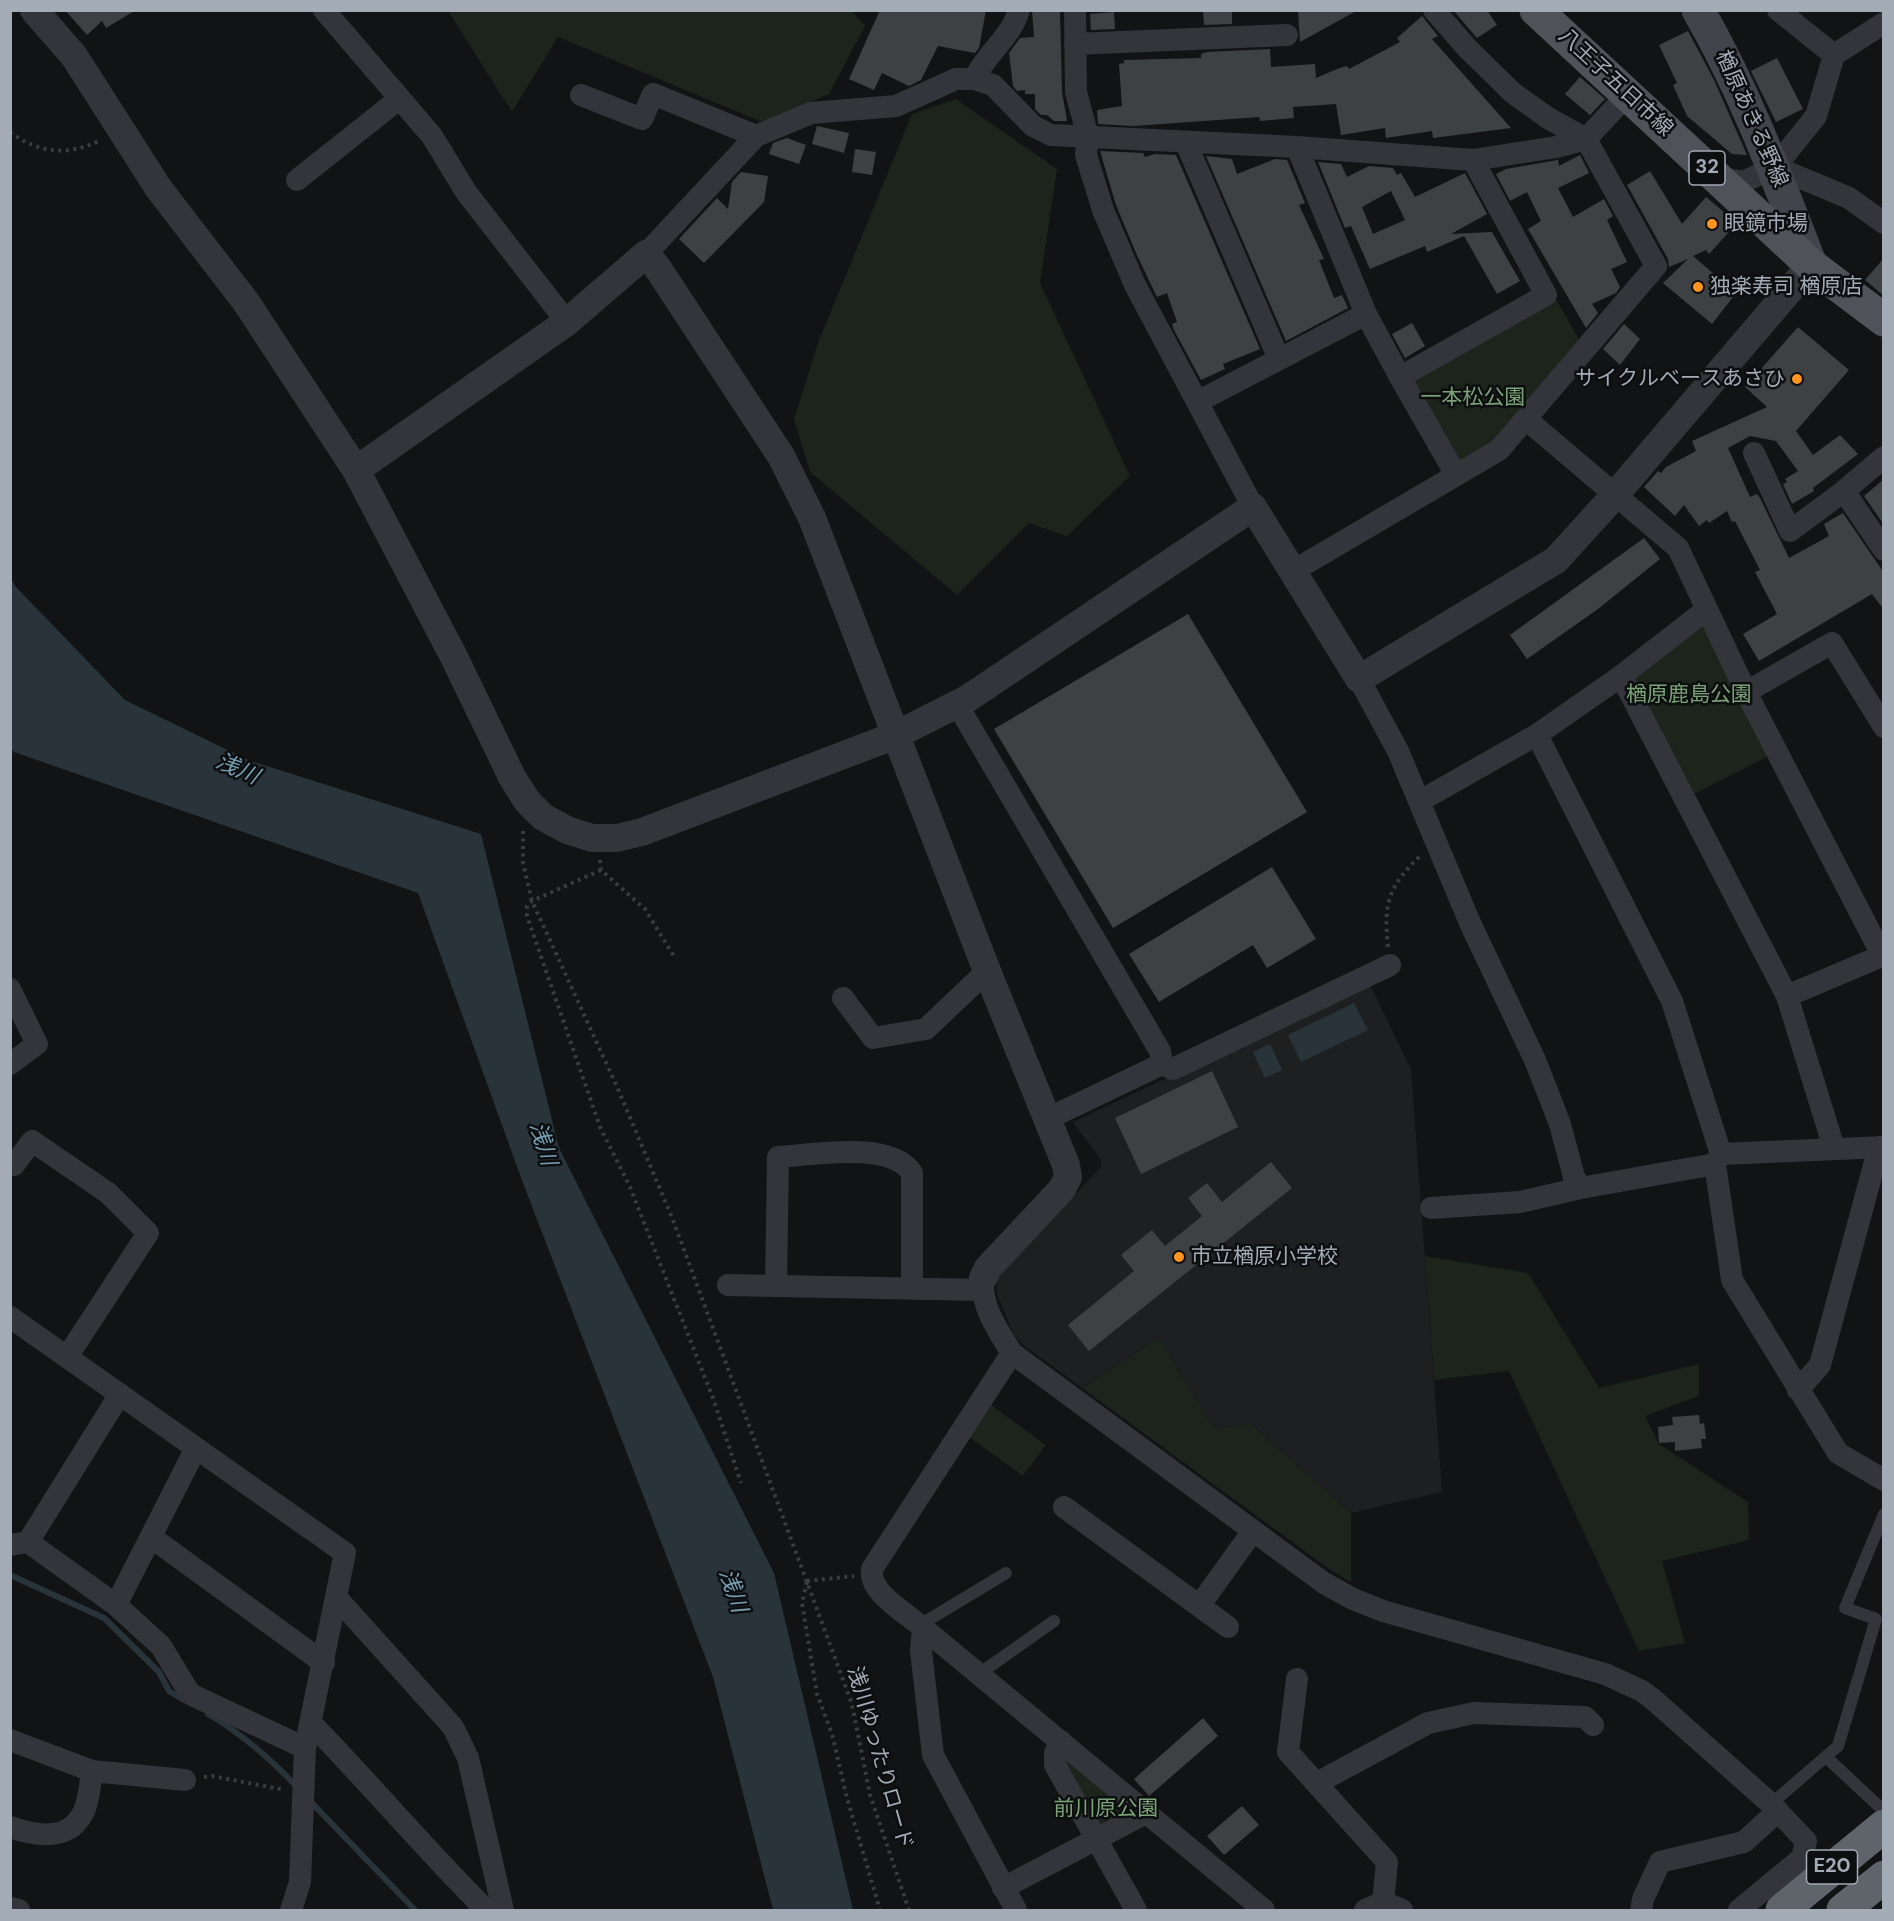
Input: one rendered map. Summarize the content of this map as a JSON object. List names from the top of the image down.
{
  "streets": {
    "highway": ["E20"],
    "main road": ["八王子五日市線", "楢原あきる野線", "32"],
    "path": ["浅川ゆったりロード"]
  },
  "crossings": [
    ["八王子五日市線", "楢原あきる野線"]
  ],
  "water": ["浅川"],
  "parks": ["一本松公園", "楢原鹿島公園", "前川原公園"],
  "places": [
    "眼鏡市場",
    "独楽寿司 楢原店",
    "サイクルベースあさひ",
    "市立楢原小学校"
  ]
}
